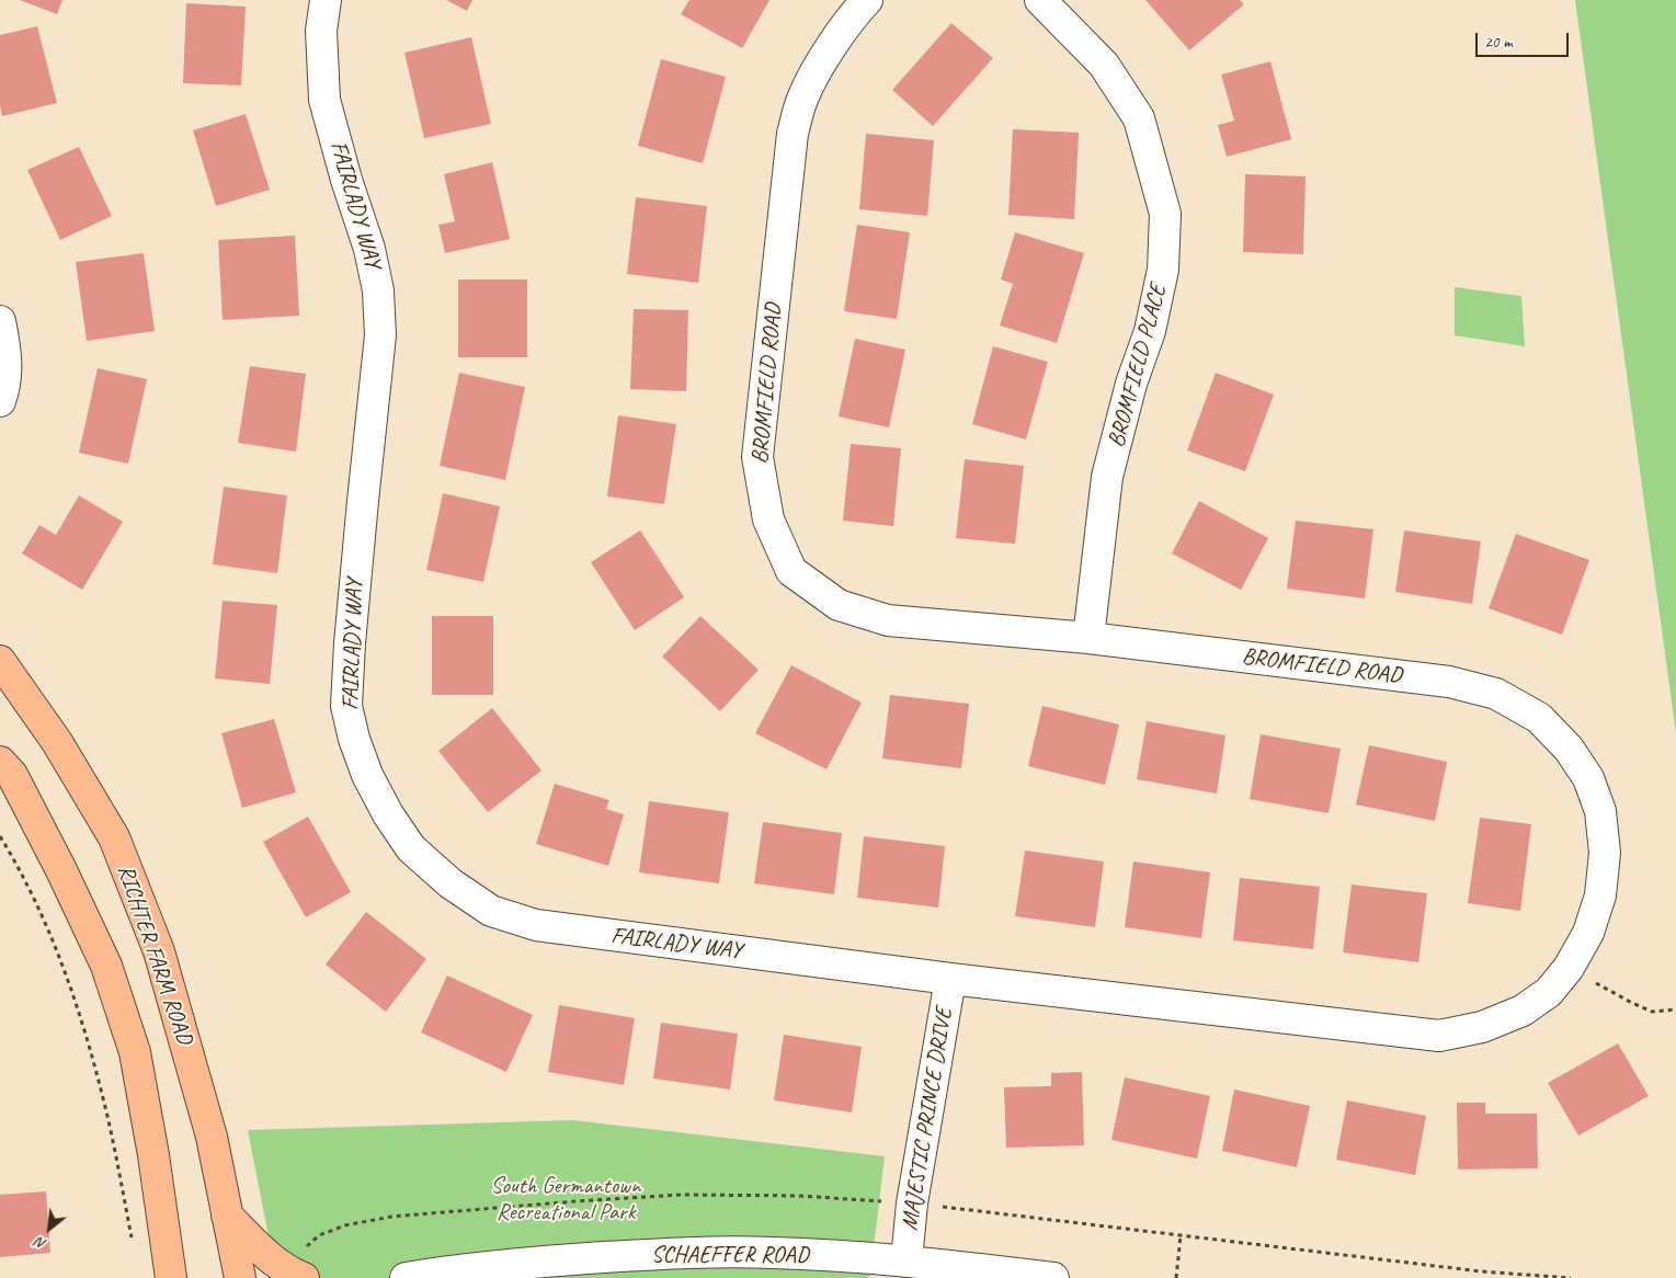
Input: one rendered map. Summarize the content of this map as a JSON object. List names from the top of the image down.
{
  "streets": {
    "main road": ["RICHTER FARM ROAD"],
    "street": [
      "FAIRLADY WAY",
      "BROMFIELD PLACE",
      "BROMFIELD ROAD",
      "MAJESTIC PRINCE DRIVE",
      "SCHAEFFER ROAD"
    ]
  },
  "crossings": [
    ["FAIRLADY WAY", "BROMFIELD ROAD"],
    ["FAIRLADY WAY", "MAJESTIC PRINCE DRIVE"],
    ["BROMFIELD PLACE", "BROMFIELD ROAD"],
    ["BROMFIELD ROAD", "MAJESTIC PRINCE DRIVE"],
    ["MAJESTIC PRINCE DRIVE", "SCHAEFFER ROAD"]
  ],
  "parks": ["South Germantown Recreational Park"],
  "scale_bar": "20 m",
  "north": "bottom left"
}
